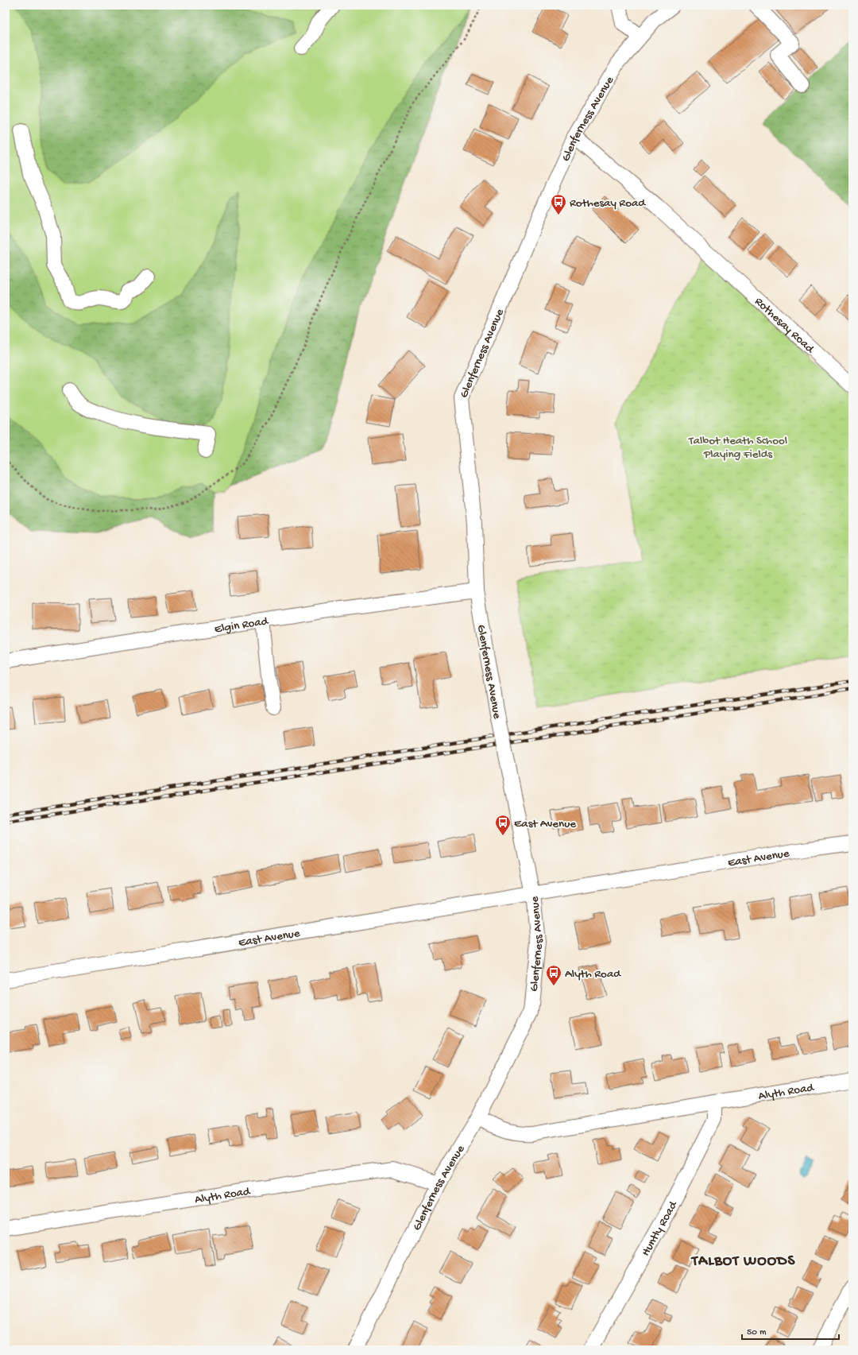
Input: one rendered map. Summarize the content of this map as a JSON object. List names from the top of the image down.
{
  "streets": {
    "street": [
      "Glenferness Avenue",
      "Rothesay Road",
      "Elgin Road",
      "East Avenue",
      "Alyth Road",
      "Huntly Road"
    ]
  },
  "crossings": [
    ["Glenferness Avenue", "Rothesay Road"],
    ["Glenferness Avenue", "Elgin Road"],
    ["Glenferness Avenue", "East Avenue"],
    ["Glenferness Avenue", "Alyth Road"],
    ["Alyth Road", "Huntly Road"]
  ],
  "districts": ["TALBOT WOODS"],
  "parks": ["Talbot Heath School Playing Fields"],
  "places": {
    "bus stop": ["Rothesay Road", "East Avenue", "Alyth Road"]
  },
  "scale_bar": "50 m"
}
